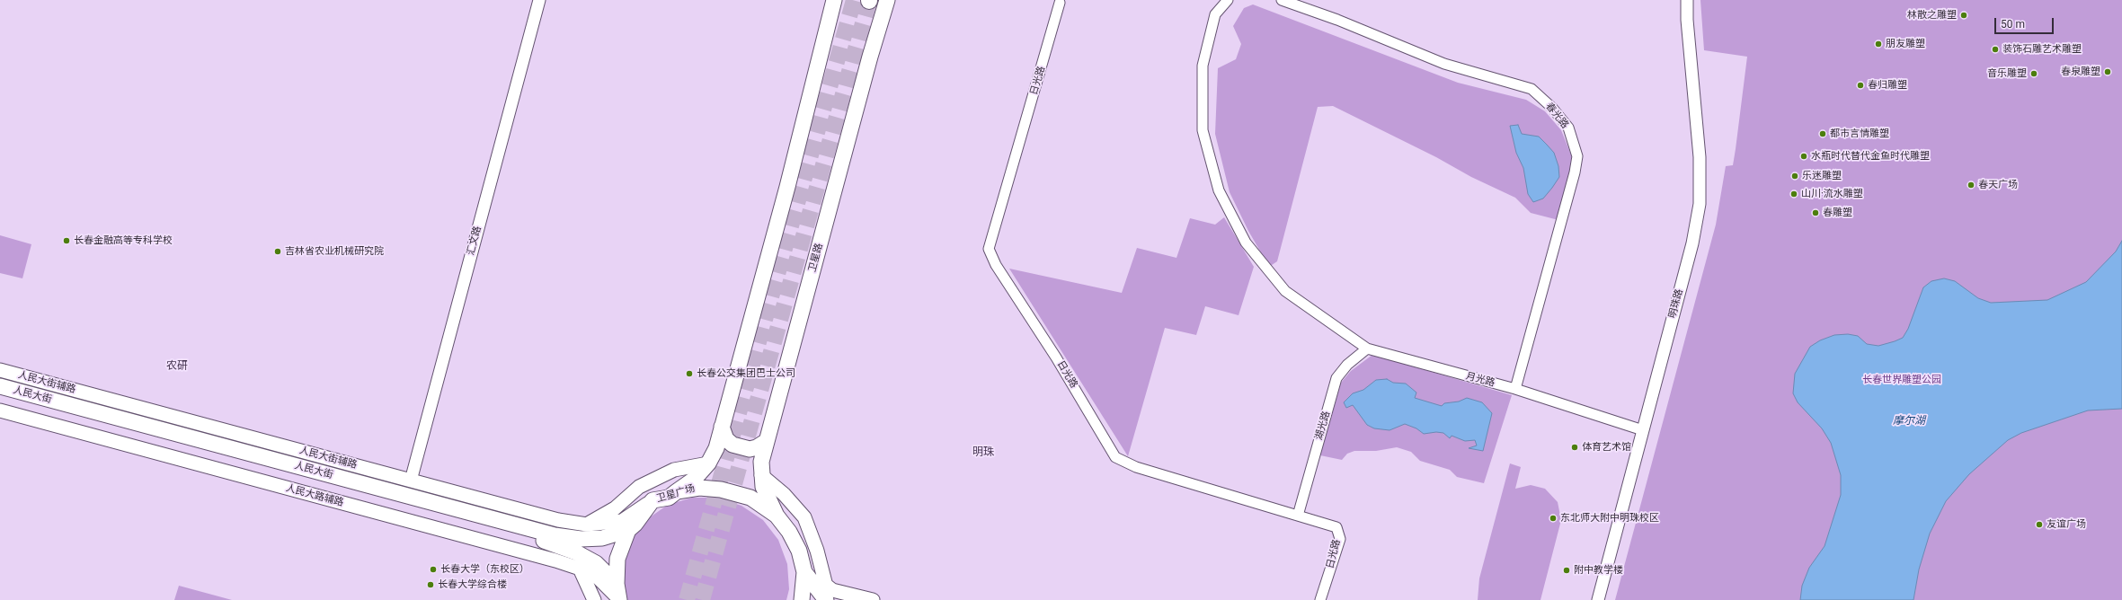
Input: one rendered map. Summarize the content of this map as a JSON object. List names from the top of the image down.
{
  "streets": {
    "main road": [
      "卫星路",
      "人民大街辅路",
      "人民大街",
      "卫星广场",
      "人民大路辅路"
    ],
    "street": [
      "日光路",
      "春光路",
      "汇文路",
      "明珠路",
      "月光路",
      "湖光路"
    ]
  },
  "crossings": [
    ["日光路", "湖光路"],
    ["春光路", "月光路"],
    ["汇文路", "人民大街辅路"],
    ["卫星路", "卫星广场"],
    ["明珠路", "月光路"],
    ["月光路", "湖光路"],
    ["人民大街辅路", "卫星广场"],
    ["人民大街", "卫星广场"],
    ["卫星广场", "人民大路辅路"]
  ],
  "districts": ["农研", "明珠"],
  "water": ["摩尔湖"],
  "parks": ["长春世界雕塑公园"],
  "places": [
    "林散之雕塑",
    "朋友雕塑",
    "装饰石雕艺术雕塑",
    "春泉雕塑",
    "音乐雕塑",
    "春归雕塑",
    "都市言情雕塑",
    "水瓶时代替代金鱼时代雕塑",
    "乐迷雕塑",
    "春天广场",
    "山川·流水雕塑",
    "春雕塑",
    "长春金融高等专科学校",
    "吉林省农业机械研究院",
    "长春公交集团巴士公司",
    "体育艺术馆",
    "东北师大附中明珠校区",
    "友谊广场",
    "长春大学（东校区）",
    "附中教学楼",
    "长春大学综合楼"
  ],
  "scale_bar": "50 m"
}
